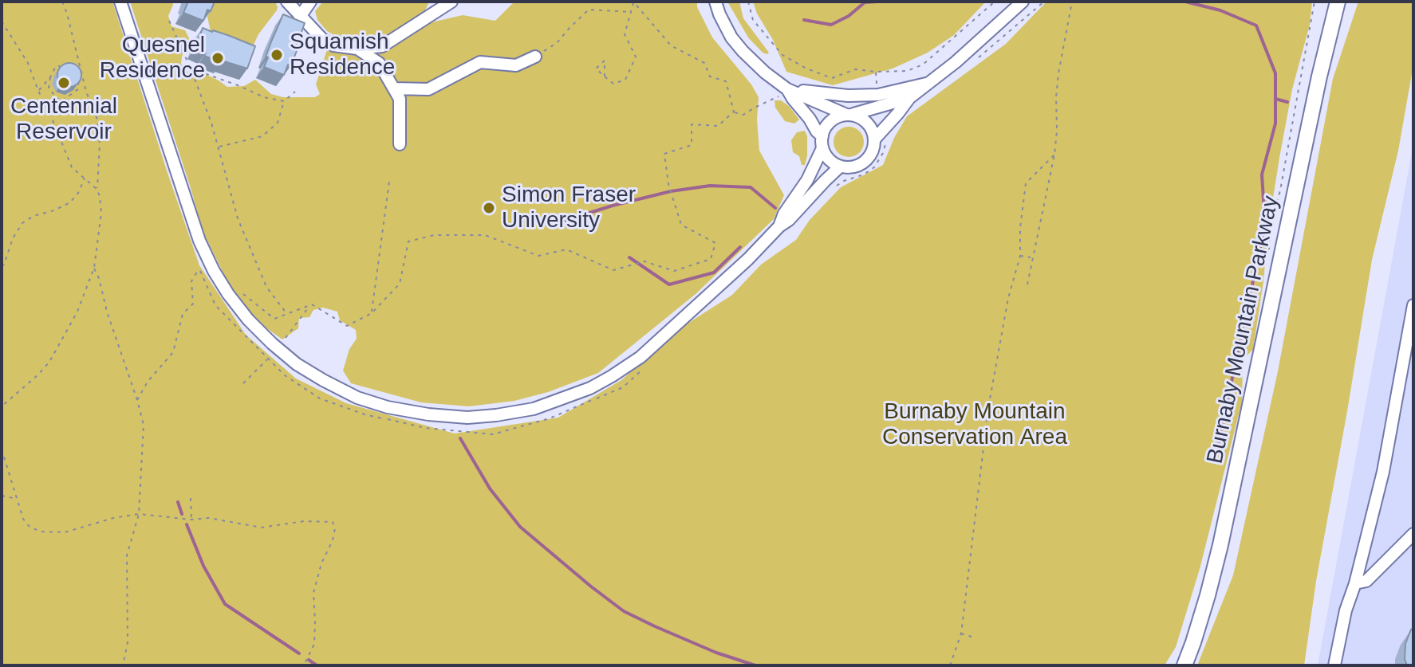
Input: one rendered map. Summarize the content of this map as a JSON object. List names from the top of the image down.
{
  "streets": {
    "main road": ["Burnaby Mountain Parkway"]
  },
  "parks": ["Burnaby Mountain Conservation Area"],
  "places": [
    "Squamish Residence",
    "Quesnel Residence",
    "Centennial Reservoir",
    "Simon Fraser University"
  ]
}
